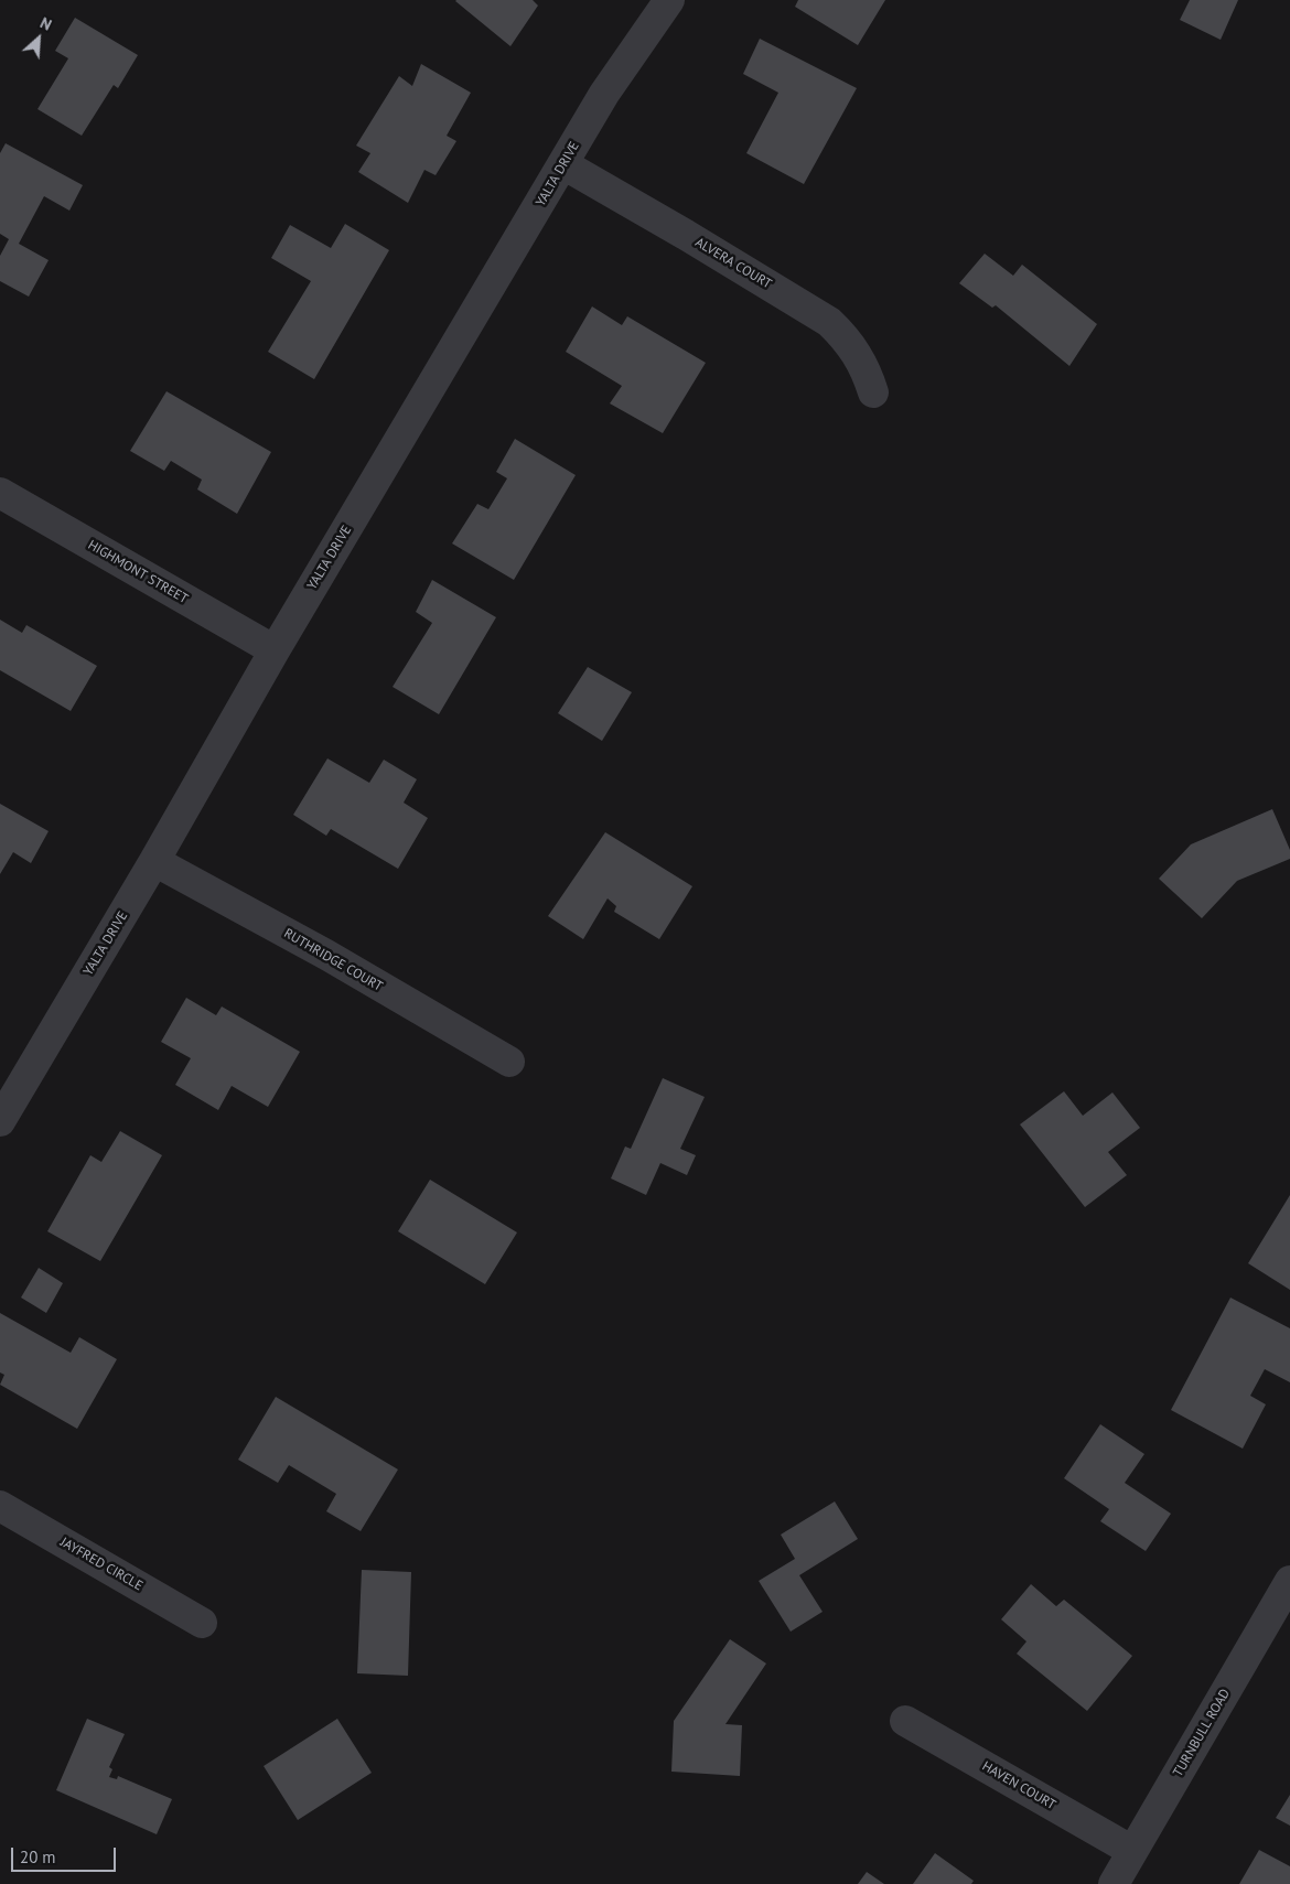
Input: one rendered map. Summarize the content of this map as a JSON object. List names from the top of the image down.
{
  "streets": {
    "street": [
      "YALTA DRIVE",
      "ALVERA COURT",
      "HIGHMONT STREET",
      "RUTHRIDGE COURT",
      "JAYFRED CIRCLE",
      "TURNBULL ROAD",
      "HAVEN COURT"
    ]
  },
  "crossings": [
    ["YALTA DRIVE", "ALVERA COURT"],
    ["YALTA DRIVE", "HIGHMONT STREET"],
    ["YALTA DRIVE", "RUTHRIDGE COURT"],
    ["TURNBULL ROAD", "HAVEN COURT"]
  ],
  "scale_bar": "20 m",
  "north": "top right"
}
